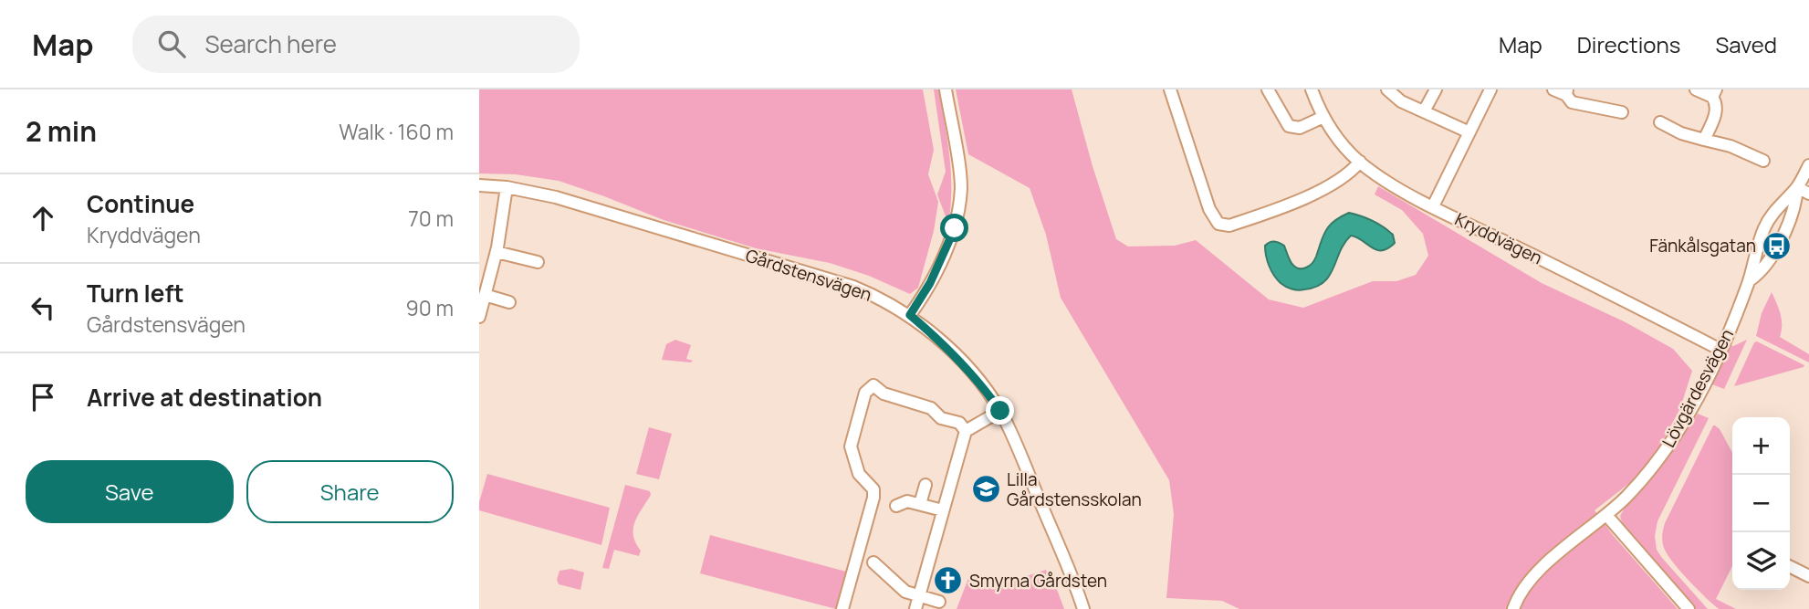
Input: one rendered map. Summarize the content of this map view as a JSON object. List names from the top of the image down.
{
  "streets": {
    "street": ["Kryddvägen", "Gårdstensvägen", "Lövgärdesvägen"]
  },
  "crossings": [
    ["Kryddvägen", "Lövgärdesvägen"]
  ],
  "places": {
    "bus stop": ["Fänkålsgatan"],
    "school or university": ["Lilla Gårdstensskolan"],
    "church": ["Smyrna Gårdsten"]
  },
  "page": {
    "header": "Map",
    "search": "Search here",
    "nav": ["Map", "Directions", "Saved"],
    "heading": ["2 min", "Walk · 160 m"],
    "list": [
      ["Continue", "Kryddvägen", "70 m"],
      ["Turn left", "Gårdstensvägen", "90 m"],
      "Arrive at destination"
    ],
    "map_buttons": ["+", "−"],
    "buttons": ["Save", "Share"]
  }
}
